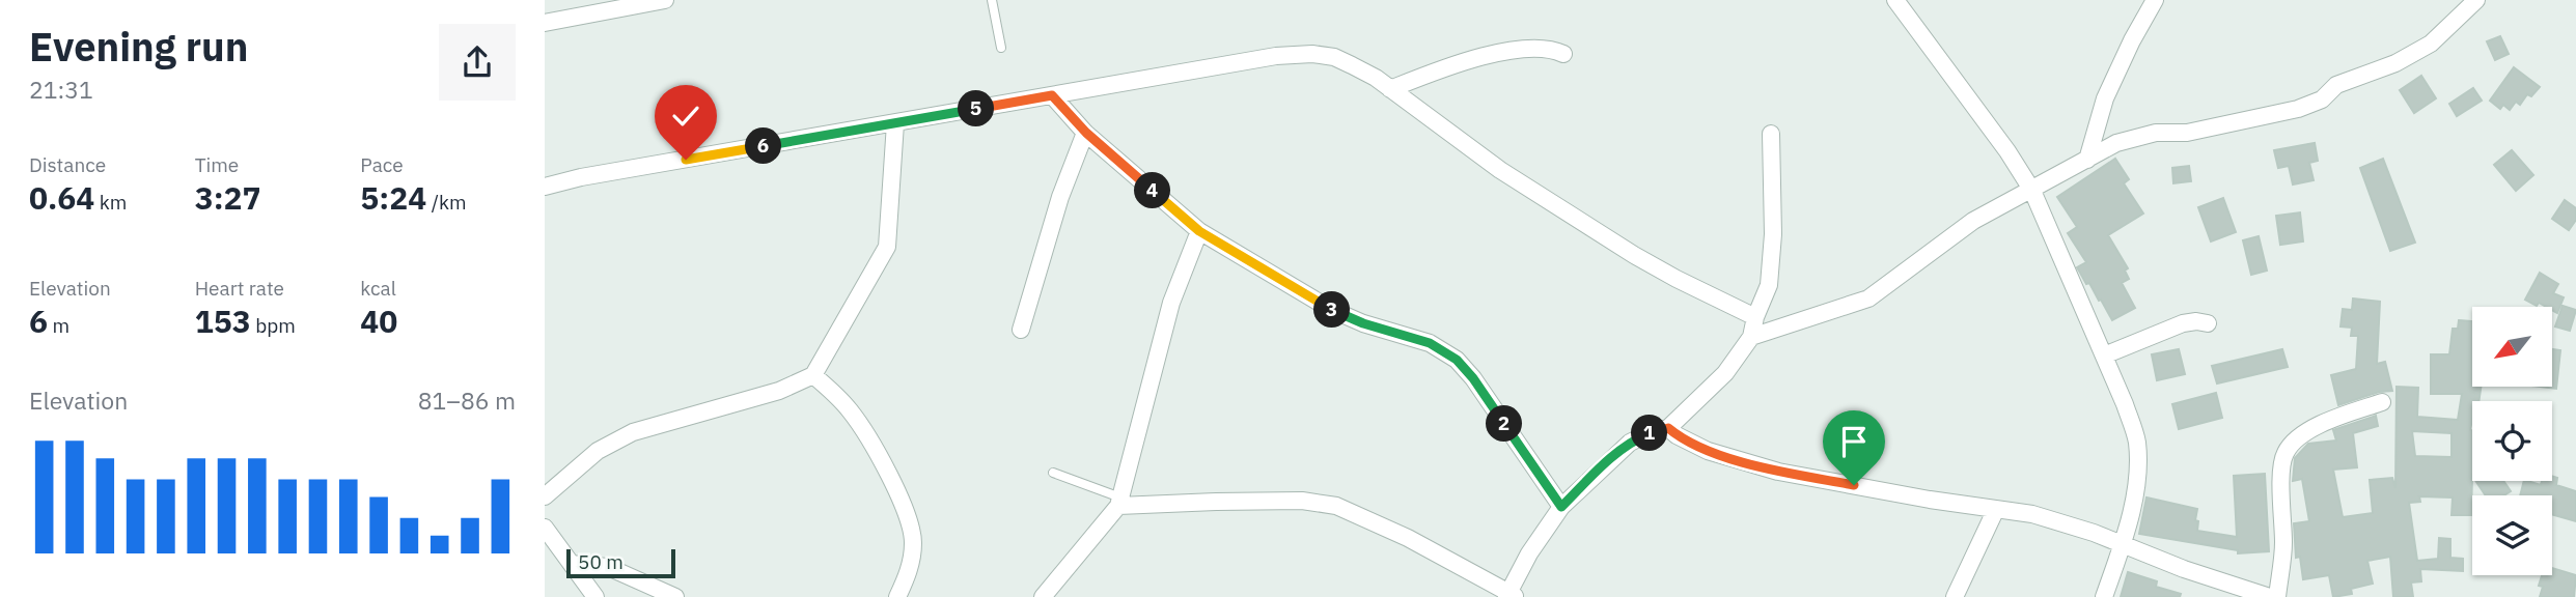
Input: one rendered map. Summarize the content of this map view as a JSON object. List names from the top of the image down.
{
  "scale_bar": "50 m",
  "north": "bottom left",
  "page": {
    "heading": ["Evening run", "21:31"],
    "pins": [
      "5",
      "6",
      "4",
      "3",
      "2",
      "1"
    ],
    "stats": [
      ["Distance", "0.64 km"],
      ["Time", "3:27"],
      ["Pace", "5:24 /km"],
      ["Elevation", "6 m"],
      ["Heart rate", "153 bpm"],
      ["kcal", "40"]
    ],
    "chart": ["Elevation", "81–86 m"],
    "scale": "50 m"
  }
}
